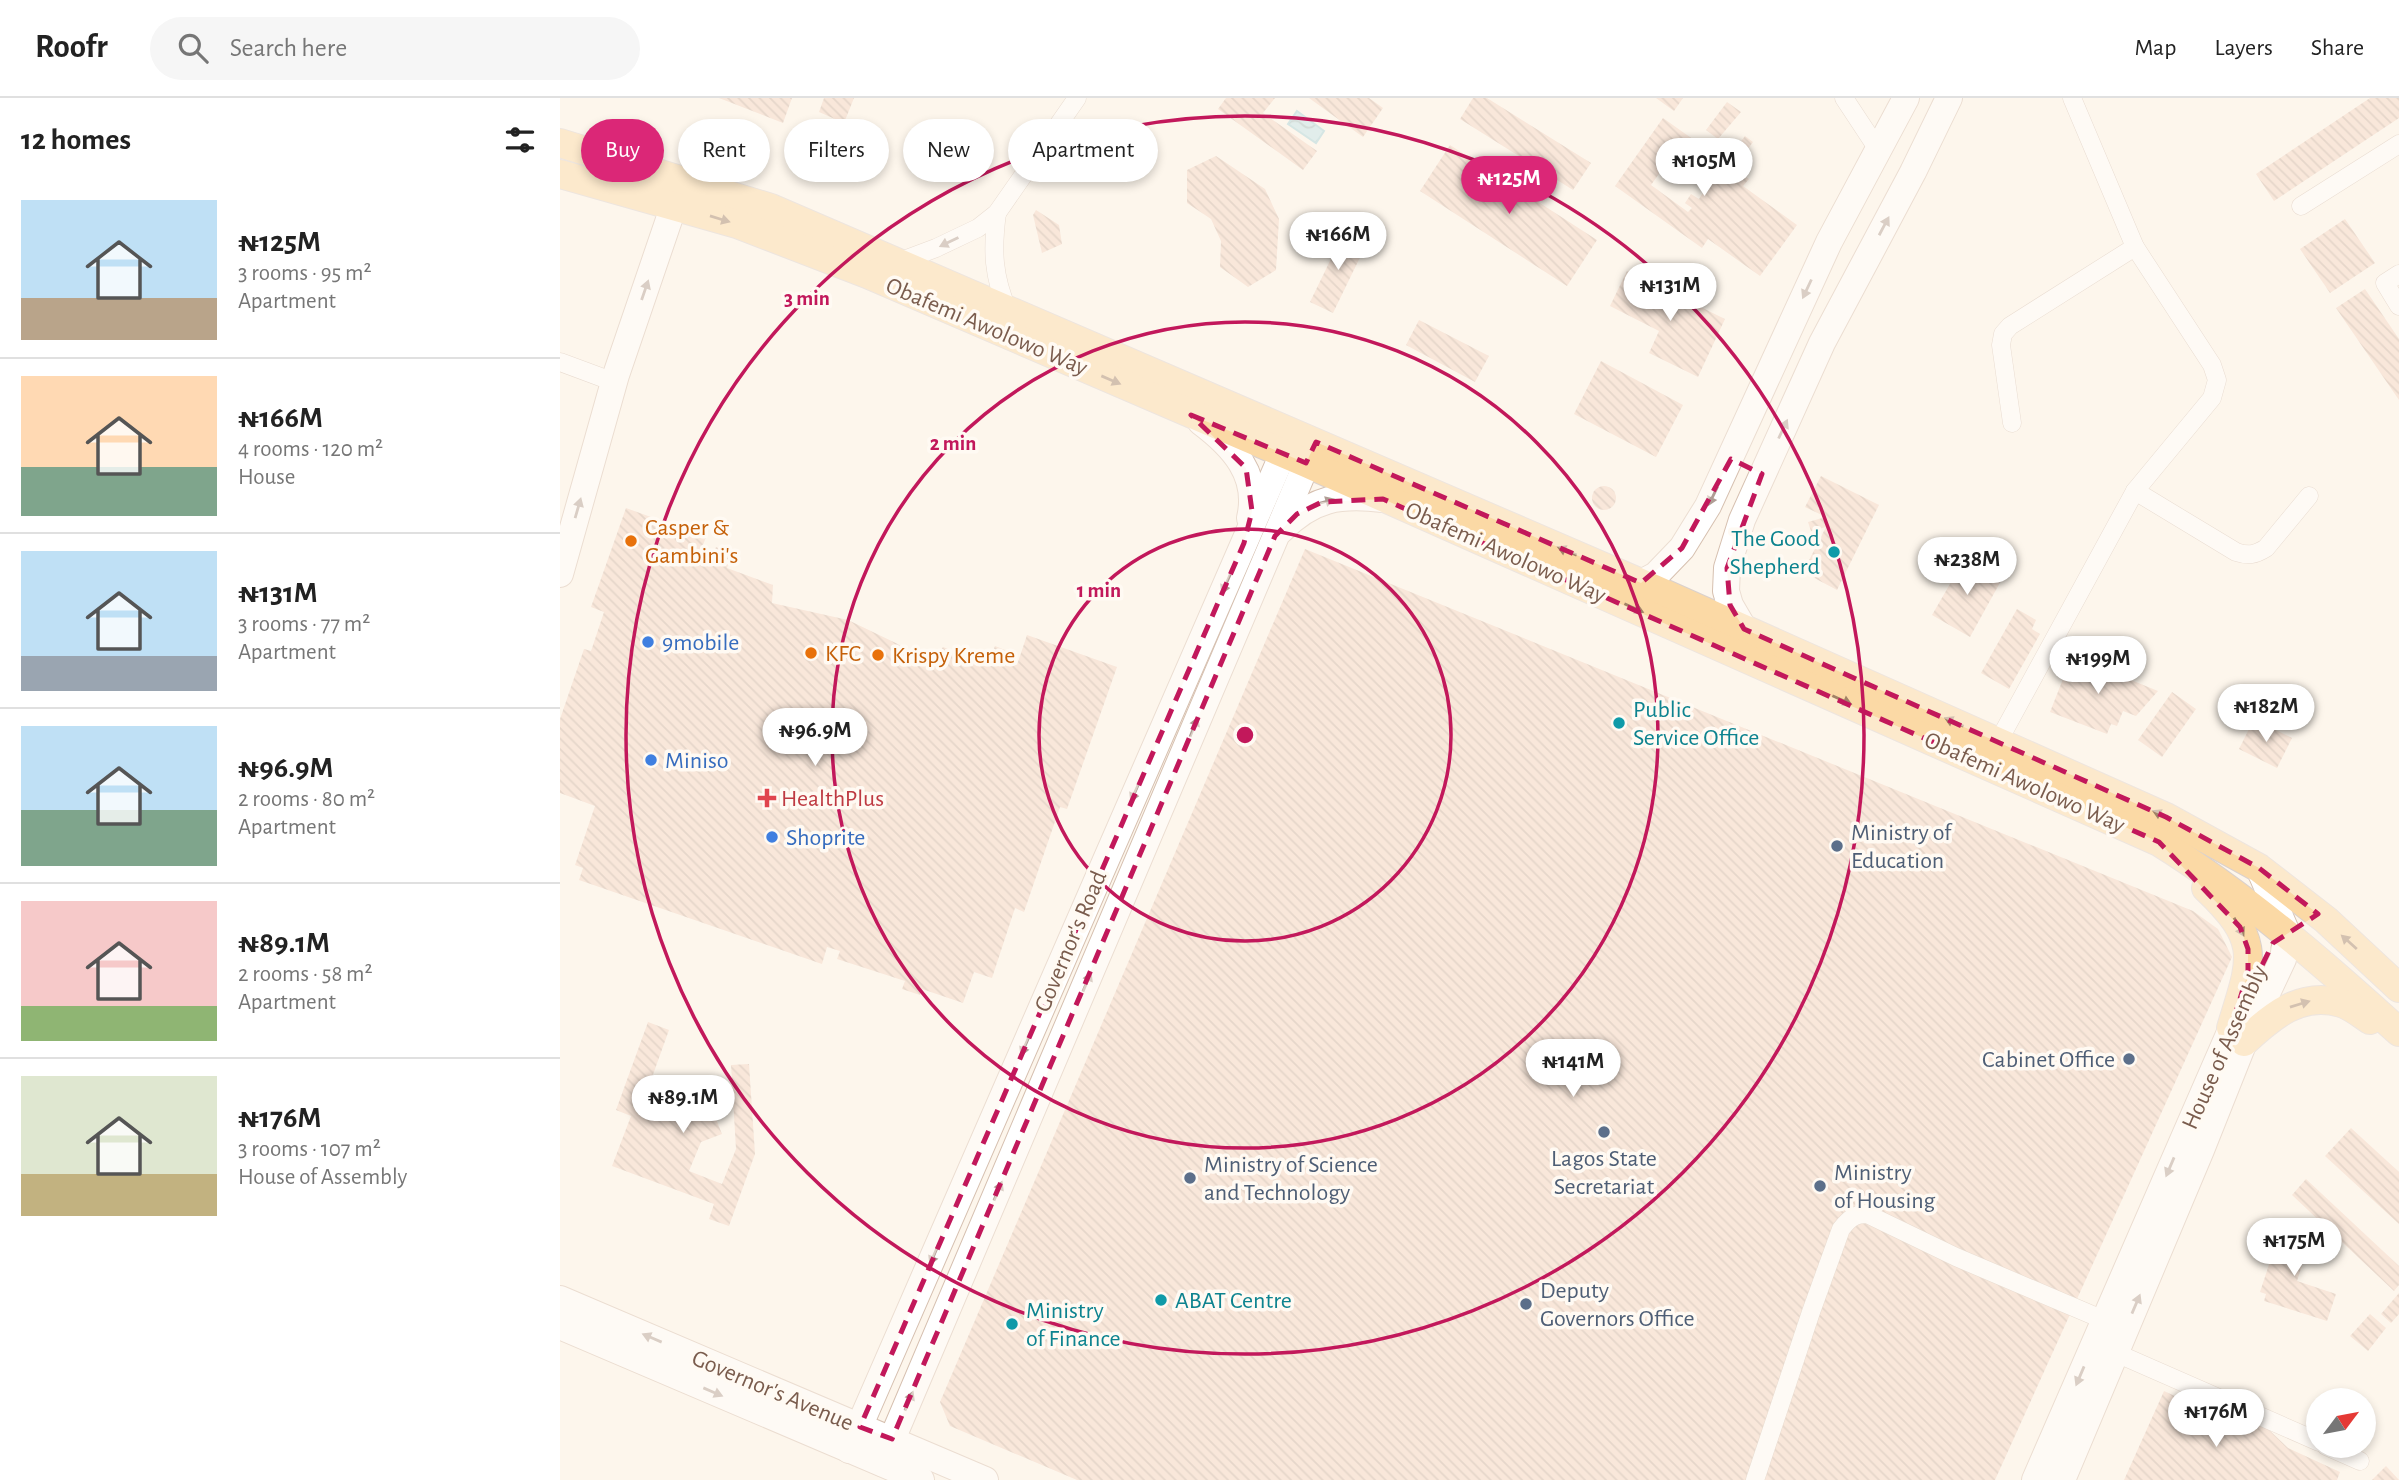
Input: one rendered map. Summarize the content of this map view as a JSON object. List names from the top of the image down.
{
  "streets": {
    "main road": ["Obafemi Awolowo Way"],
    "street": ["Governor's Road", "House of Assembly", "Governor's Avenue"]
  },
  "crossings": [
    ["Obafemi Awolowo Way", "Governor's Road"],
    ["Obafemi Awolowo Way", "House of Assembly"],
    ["Governor's Road", "Governor's Avenue"]
  ],
  "places": {
    "other": [
      "Casper & Gambini's",
      "The Good Shepherd",
      "9mobile",
      "KFC",
      "Krispy Kreme",
      "Public Service Office",
      "Miniso",
      "Shoprite",
      "Ministry of Education",
      "Cabinet Office",
      "Lagos State Secretariat",
      "Ministry of Science and Technology",
      "Ministry of Housing",
      "ABAT Centre",
      "Deputy Governors Office",
      "Ministry of Finance"
    ],
    "health": ["HealthPlus"]
  },
  "north": "top right",
  "page": {
    "header": "Roofr",
    "search": "Search here",
    "nav": ["Map", "Layers", "Share"],
    "heading": "12 homes",
    "chip": [
      "Buy",
      "Rent",
      "Filters",
      "New",
      "Apartment"
    ],
    "price": [
      "₦105M",
      "₦125M",
      "₦166M",
      "₦131M",
      "₦238M",
      "₦199M",
      "₦182M",
      "₦96.9M",
      "₦141M",
      "₦89.1M",
      "₦175M",
      "₦176M"
    ],
    "list": [
      {
        "name": "₦125M",
        "note": "3 rooms · 95 m² · Apartment"
      },
      {
        "name": "₦166M",
        "note": "4 rooms · 120 m² · House"
      },
      {
        "name": "₦131M",
        "note": "3 rooms · 77 m² · Apartment"
      },
      {
        "name": "₦96.9M",
        "note": "2 rooms · 80 m² · Apartment"
      },
      {
        "name": "₦89.1M",
        "note": "2 rooms · 58 m² · Apartment"
      },
      {
        "name": "₦176M",
        "note": "3 rooms · 107 m² · House of Assembly"
      }
    ]
  },
  "rings": ["3 min", "2 min", "1 min"]
}
